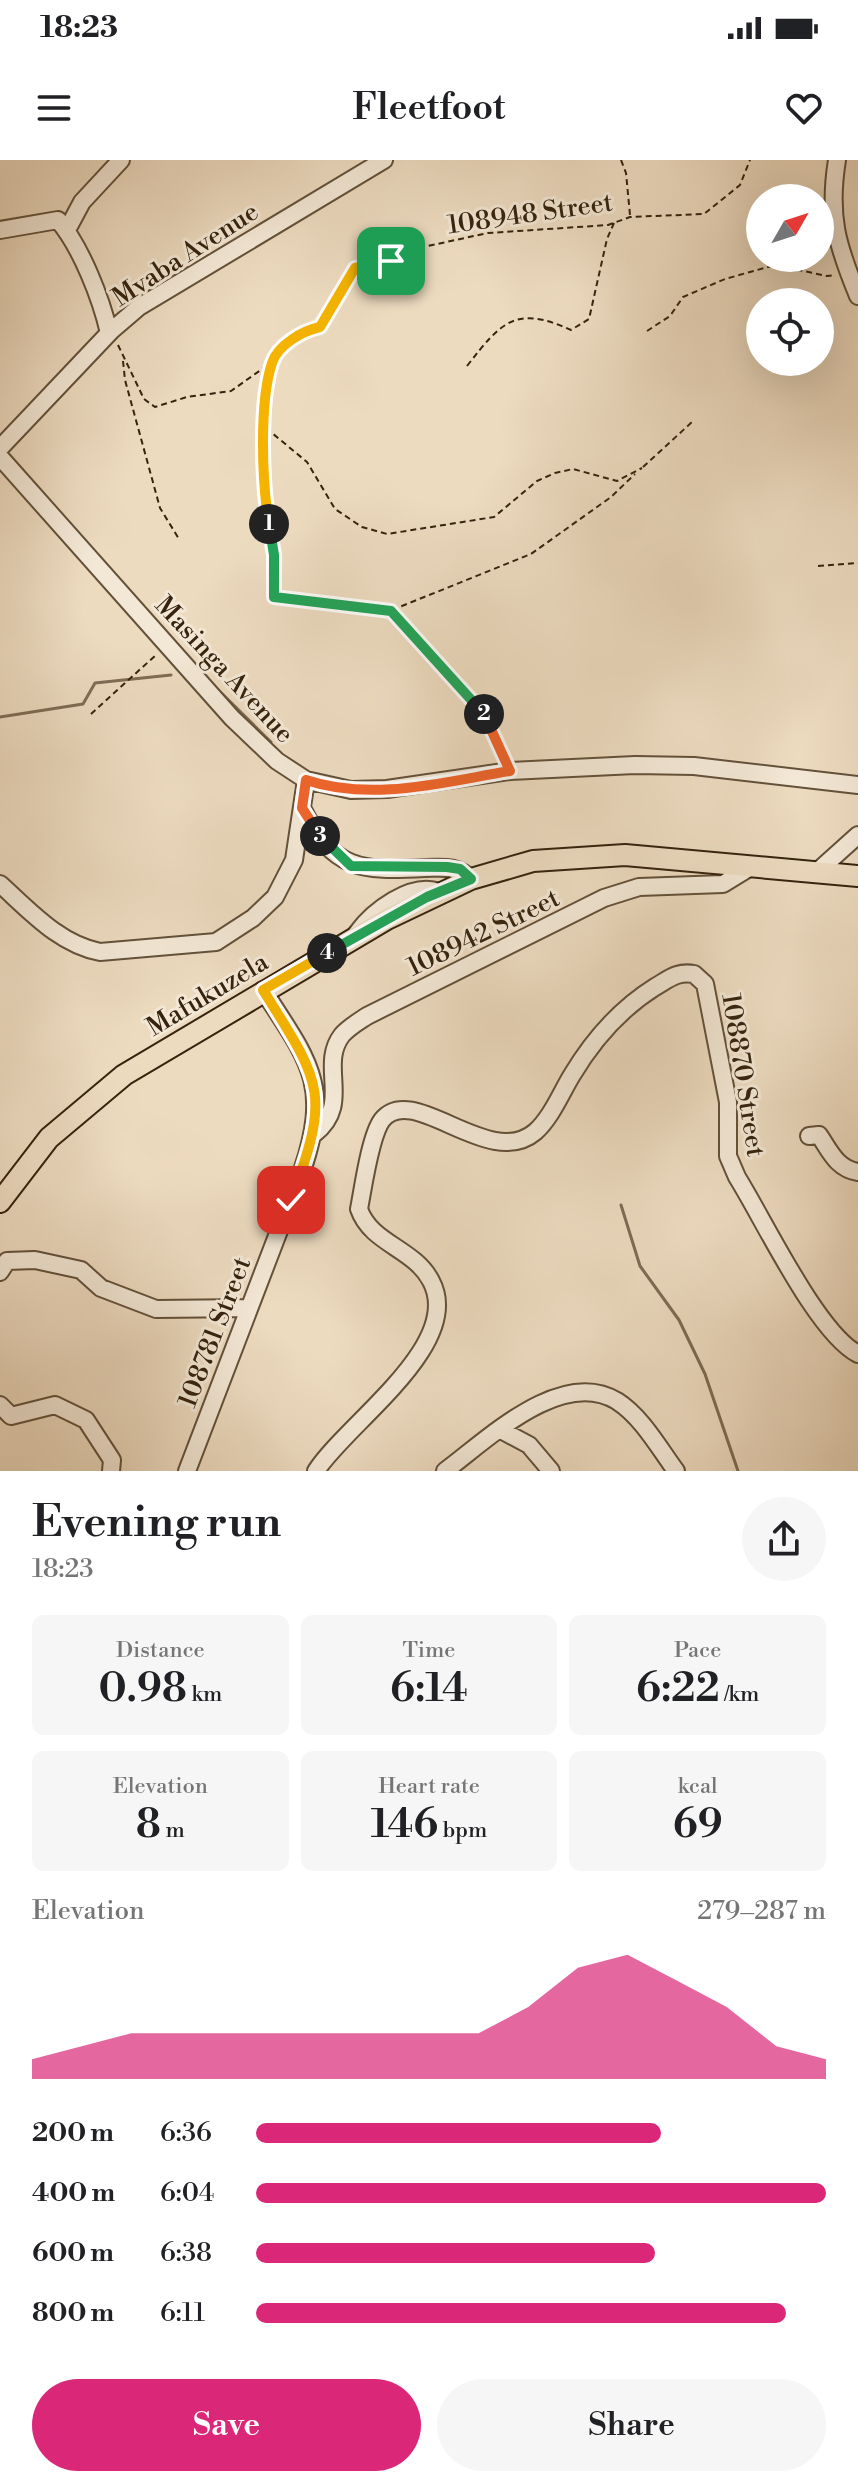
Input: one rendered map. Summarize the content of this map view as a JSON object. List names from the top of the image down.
{
  "streets": {
    "main road": ["Mafukuzela"],
    "street": [
      "Mvaba Avenue",
      "Masinga Avenue",
      "108942 Street",
      "108870 Street",
      "108781 Street"
    ],
    "path": ["108948 Street"]
  },
  "crossings": [
    ["108942 Street", "Mafukuzela"],
    ["108942 Street", "108781 Street"],
    ["Mafukuzela", "108781 Street"]
  ],
  "north": "top right",
  "page": {
    "status": "18:23",
    "header": "Fleetfoot",
    "pins": [
      "1",
      "2",
      "3",
      "4"
    ],
    "heading": ["Evening run", "18:23"],
    "stats": [
      ["Distance", "0.98 km"],
      ["Time", "6:14"],
      ["Pace", "6:22 /km"],
      ["Elevation", "8 m"],
      ["Heart rate", "146 bpm"],
      ["kcal", "69"]
    ],
    "chart": ["Elevation", "279–287 m"],
    "list": [
      {
        "name": "200 m",
        "note": "6:36"
      },
      {
        "name": "400 m",
        "note": "6:04"
      },
      {
        "name": "600 m",
        "note": "6:38"
      },
      {
        "name": "800 m",
        "note": "6:11"
      }
    ],
    "buttons": ["Save", "Share"]
  }
}
